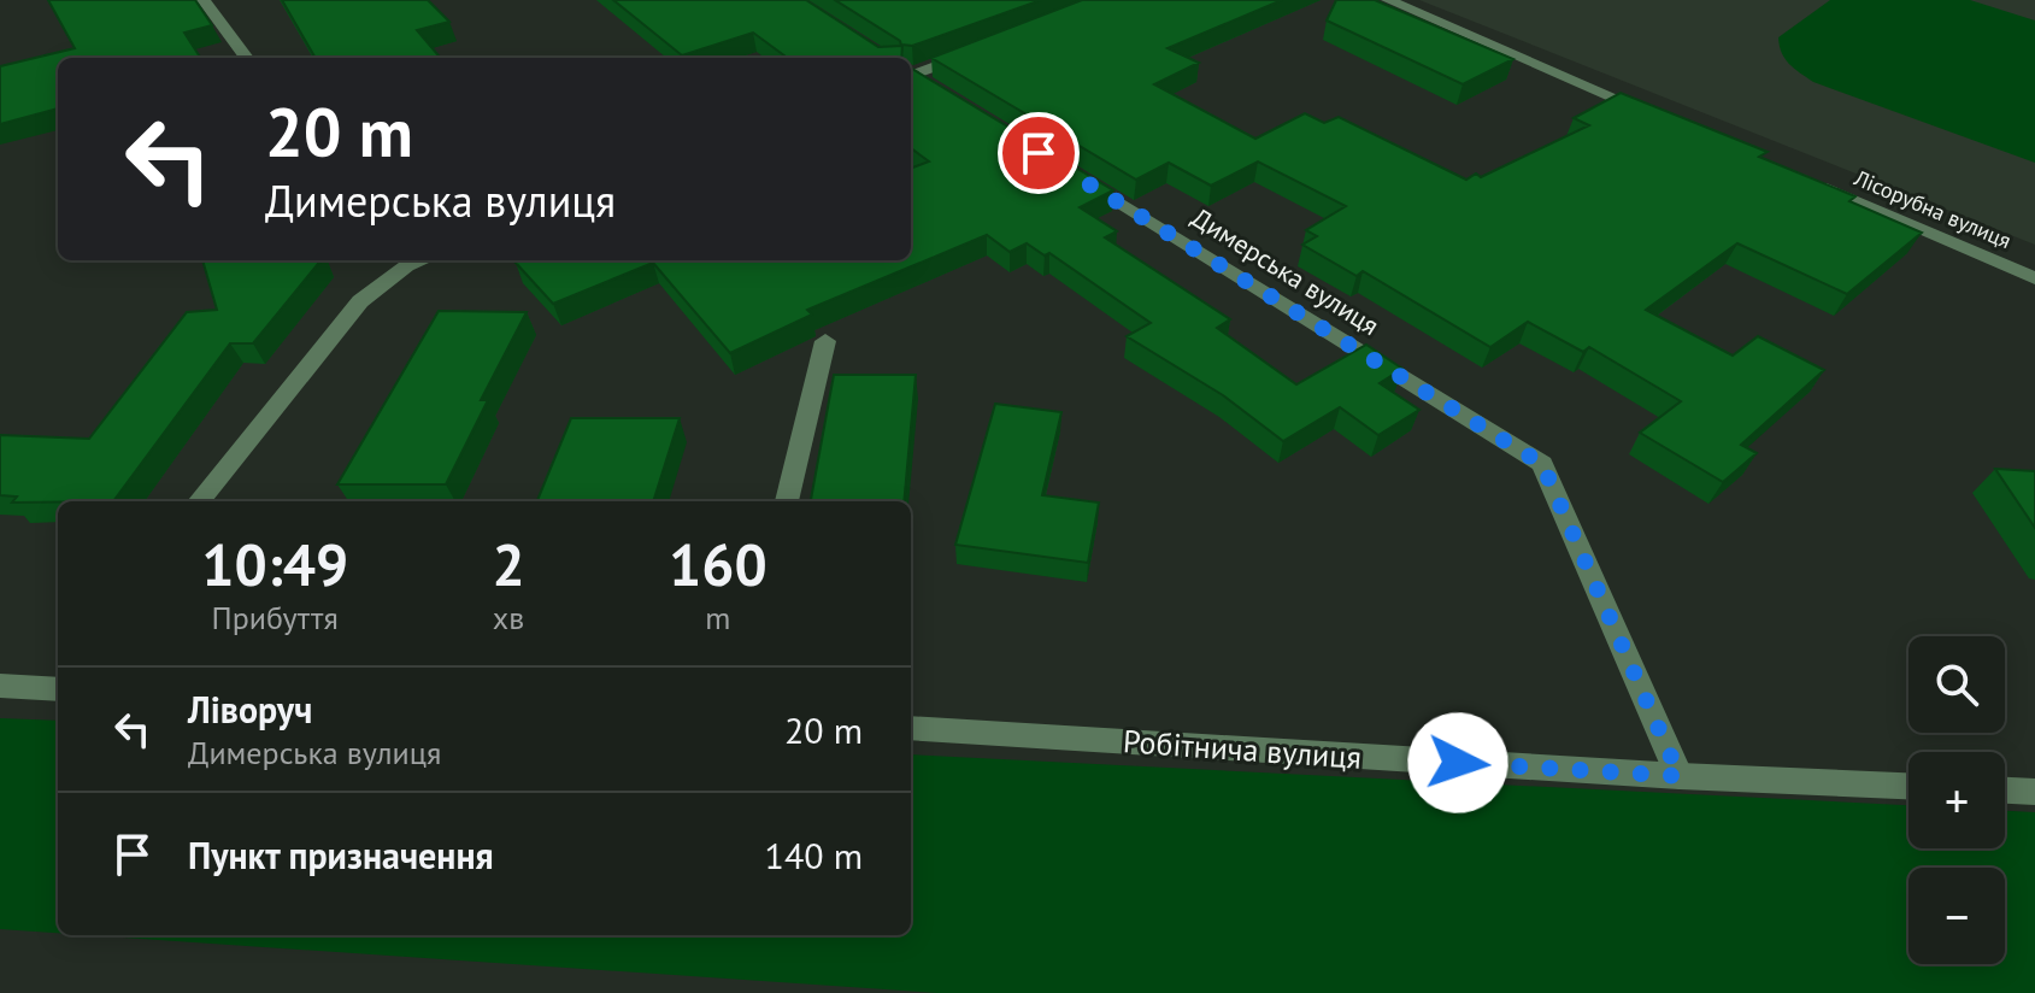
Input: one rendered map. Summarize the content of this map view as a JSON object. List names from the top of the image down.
{
  "streets": {
    "street": ["Лісорубна вулиця", "Димерська вулиця", "Робітнича вулиця"]
  },
  "crossings": [
    ["Димерська вулиця", "Робітнича вулиця"]
  ],
  "page": {
    "turn": ["20 m", "Димерська вулиця"],
    "eta": [
      "10:49",
      "Прибуття",
      "2",
      "хв",
      "160",
      "m"
    ],
    "map_buttons": ["+", "−"],
    "list": [
      {
        "name": "Ліворуч",
        "note": "Димерська вулиця",
        "value": "20 m"
      },
      {
        "name": "Пункт призначення",
        "value": "140 m"
      }
    ]
  }
}
